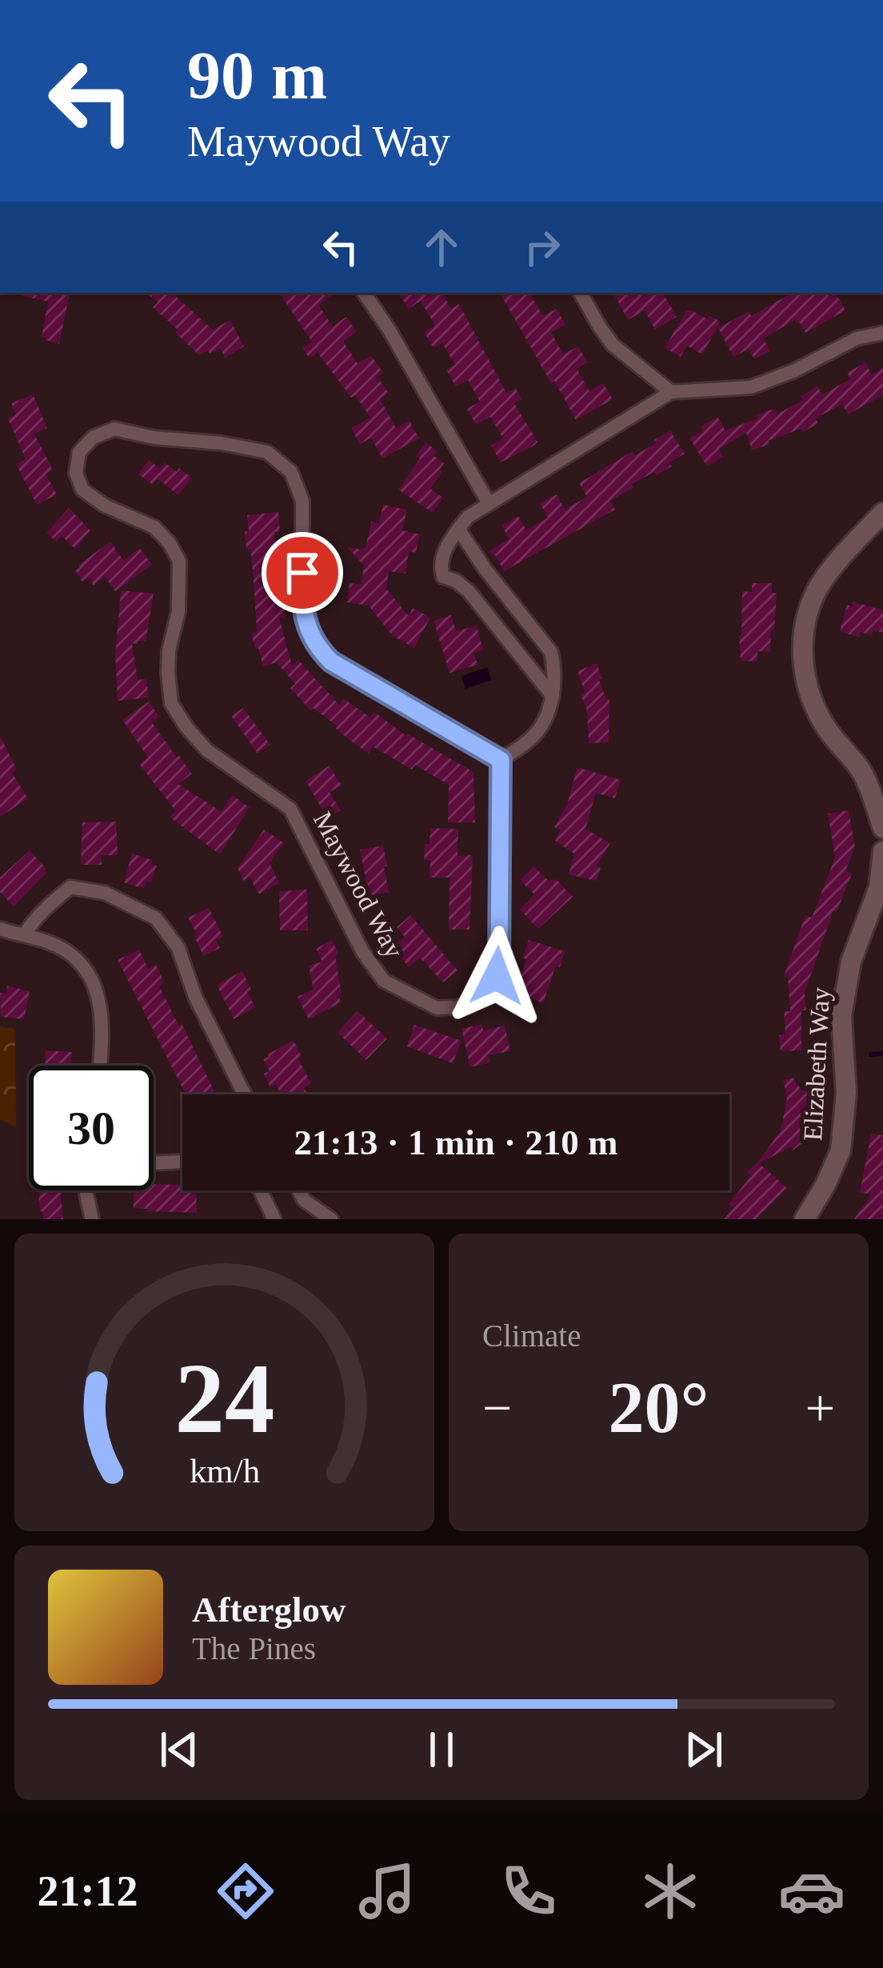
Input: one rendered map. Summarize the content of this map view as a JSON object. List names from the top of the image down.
{
  "streets": {
    "street": ["Maywood Way", "Elizabeth Way"]
  },
  "page": {
    "turn": ["90 m", "Maywood Way"],
    "limit": "30",
    "trip": "21:13 · 1 min · 210 m",
    "tile": "Climate",
    "heat": ["−", "20°", "+"],
    "song": ["Afterglow", "The Pines"],
    "tabs": "21:12",
    "gauge": ["24", "km/h"]
  }
}
